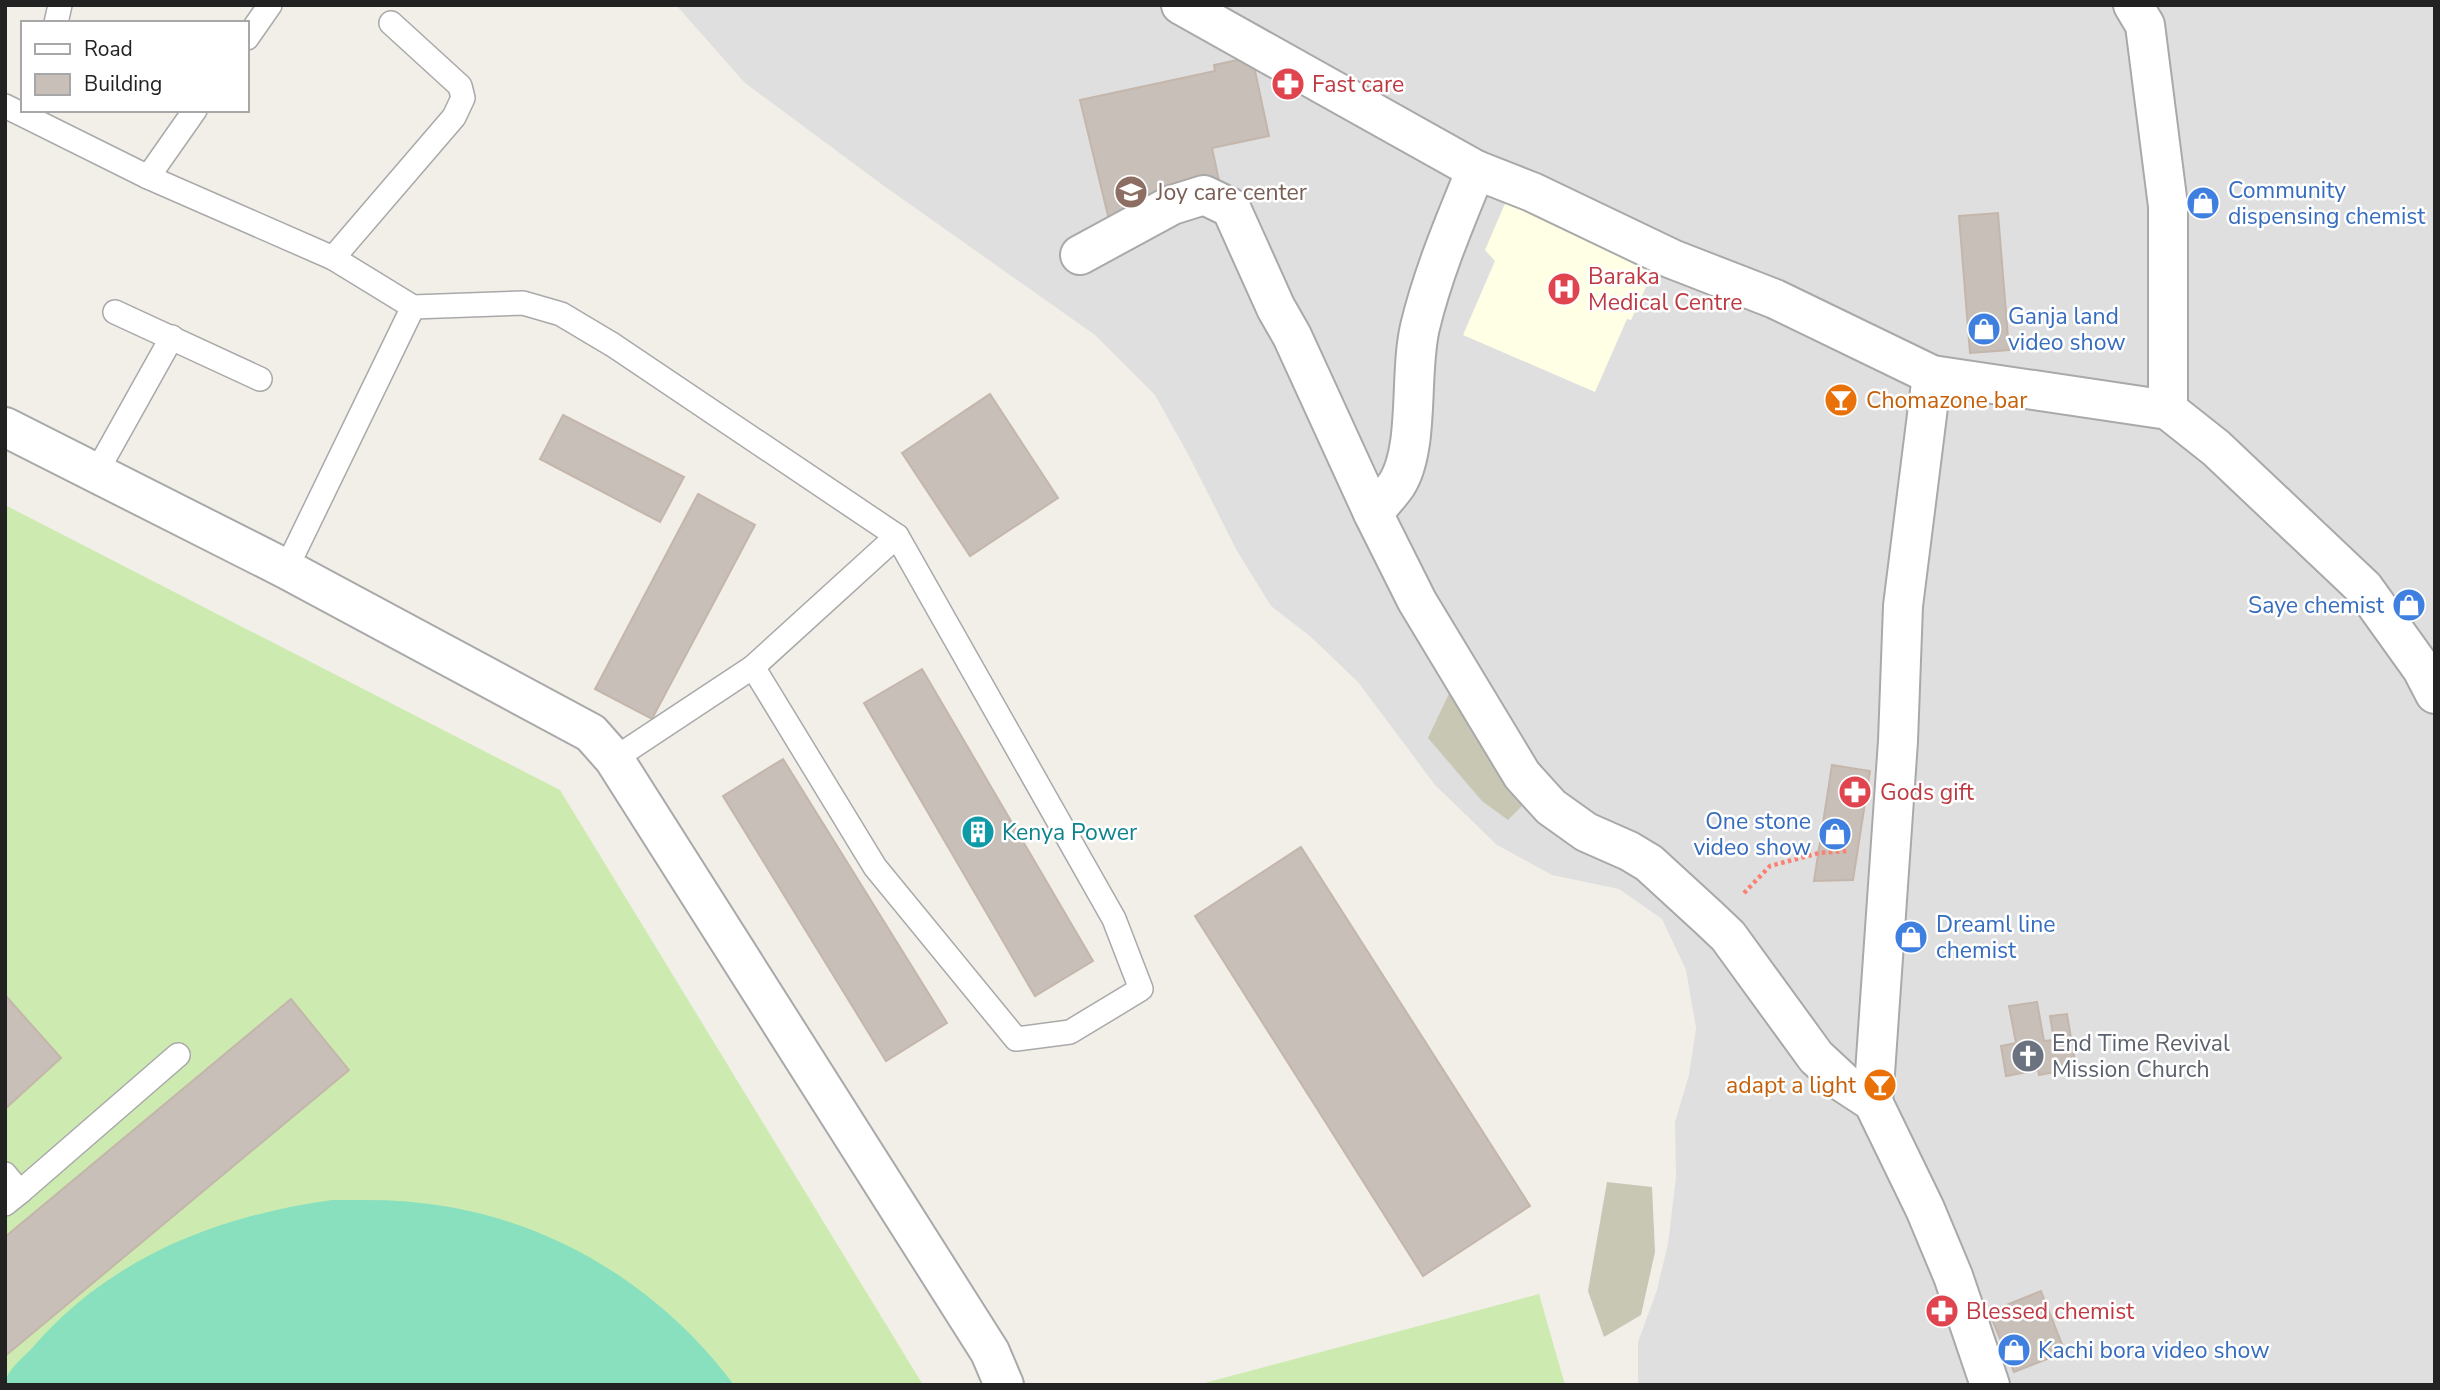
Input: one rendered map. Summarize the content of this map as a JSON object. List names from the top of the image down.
{
  "places": {
    "pharmacy": ["Fast care", "Gods gift", "Blessed chemist"],
    "school or university": ["Joy care center"],
    "shop": [
      "Community dispensing chemist",
      "Ganja land video show",
      "Saye chemist",
      "One stone video show",
      "Dreaml line chemist",
      "Kachi bora video show"
    ],
    "hospital": ["Baraka Medical Centre"],
    "bar": ["Chomazone bar", "adapt a light"],
    "building": ["Kenya Power"],
    "church": ["End Time Revival Mission Church"]
  },
  "legend": ["Road", "Building"]
}
